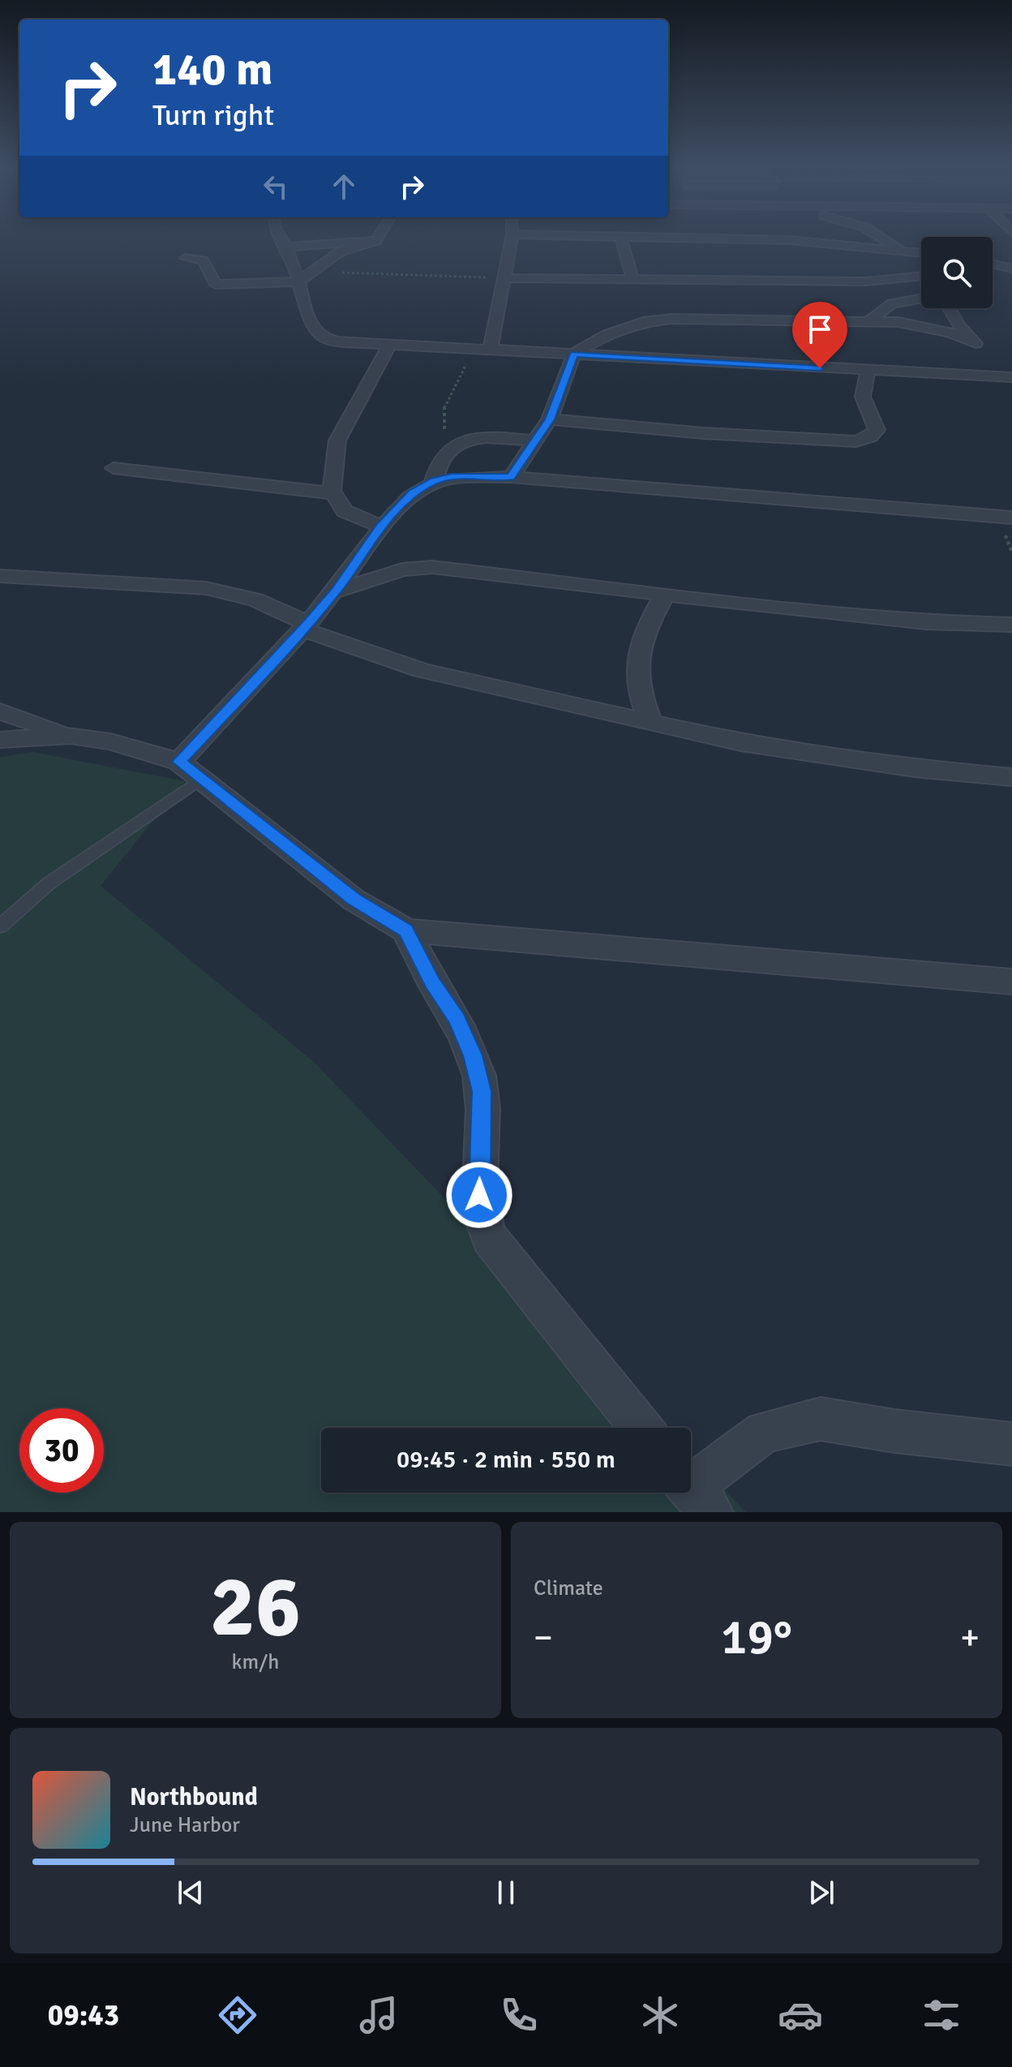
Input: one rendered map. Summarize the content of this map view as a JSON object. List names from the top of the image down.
{
  "page": {
    "turn": ["140 m", "Turn right"],
    "limit": "30",
    "trip": "09:45 · 2 min · 550 m",
    "tile": [
      ["26", "km/h"],
      "Climate"
    ],
    "heat": ["−", "19°", "+"],
    "song": ["Northbound", "June Harbor"],
    "tabs": "09:43"
  }
}
